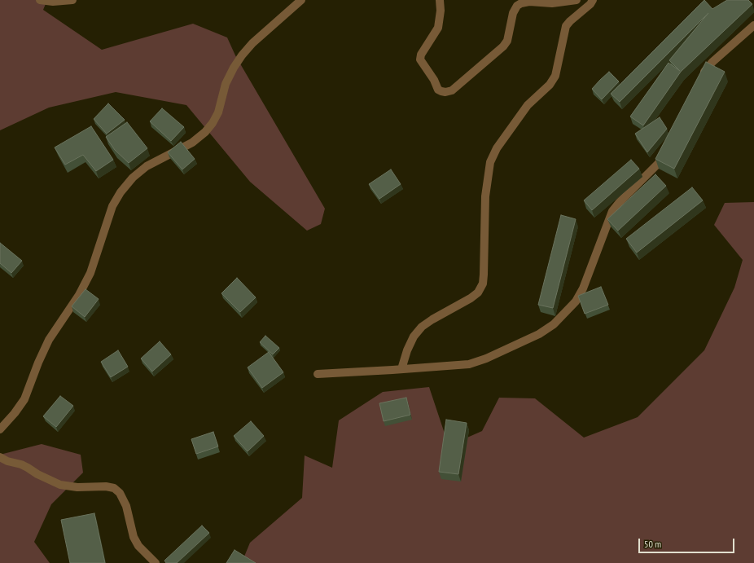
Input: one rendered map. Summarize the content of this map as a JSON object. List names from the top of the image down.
{
  "scale_bar": "50 m"
}
